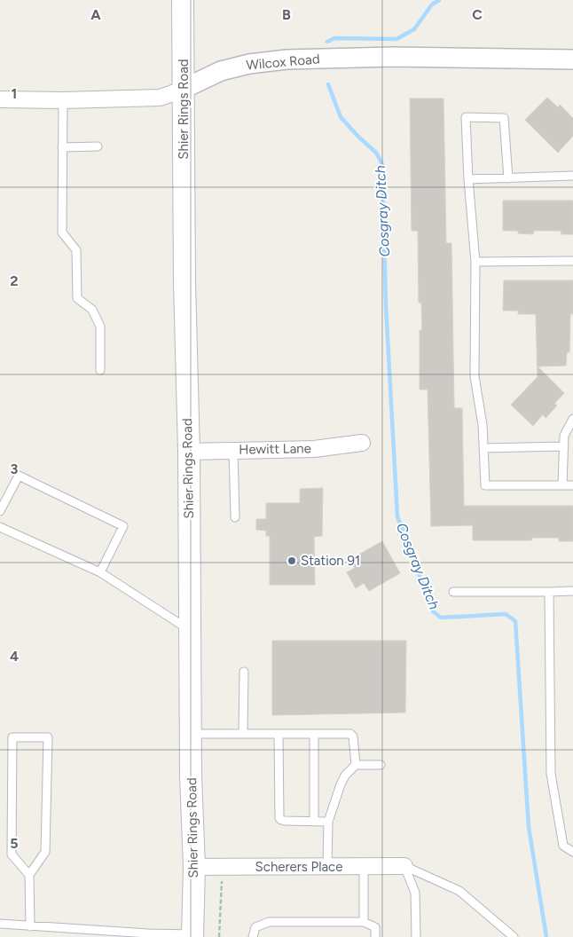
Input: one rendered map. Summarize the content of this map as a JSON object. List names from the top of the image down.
{
  "streets": {
    "main road": ["Shier Rings Road"],
    "street": ["Wilcox Road", "Hewitt Lane", "Scherers Place"]
  },
  "crossings": [
    ["Wilcox Road", "Shier Rings Road"],
    ["Shier Rings Road", "Hewitt Lane"],
    ["Shier Rings Road", "Scherers Place"]
  ],
  "water": ["Cosgray Ditch"],
  "places": ["Station 91"],
  "grid": {
    "columns": ["A", "B", "C"],
    "rows": [
      "1",
      "2",
      "3",
      "4",
      "5"
    ]
  }
}
